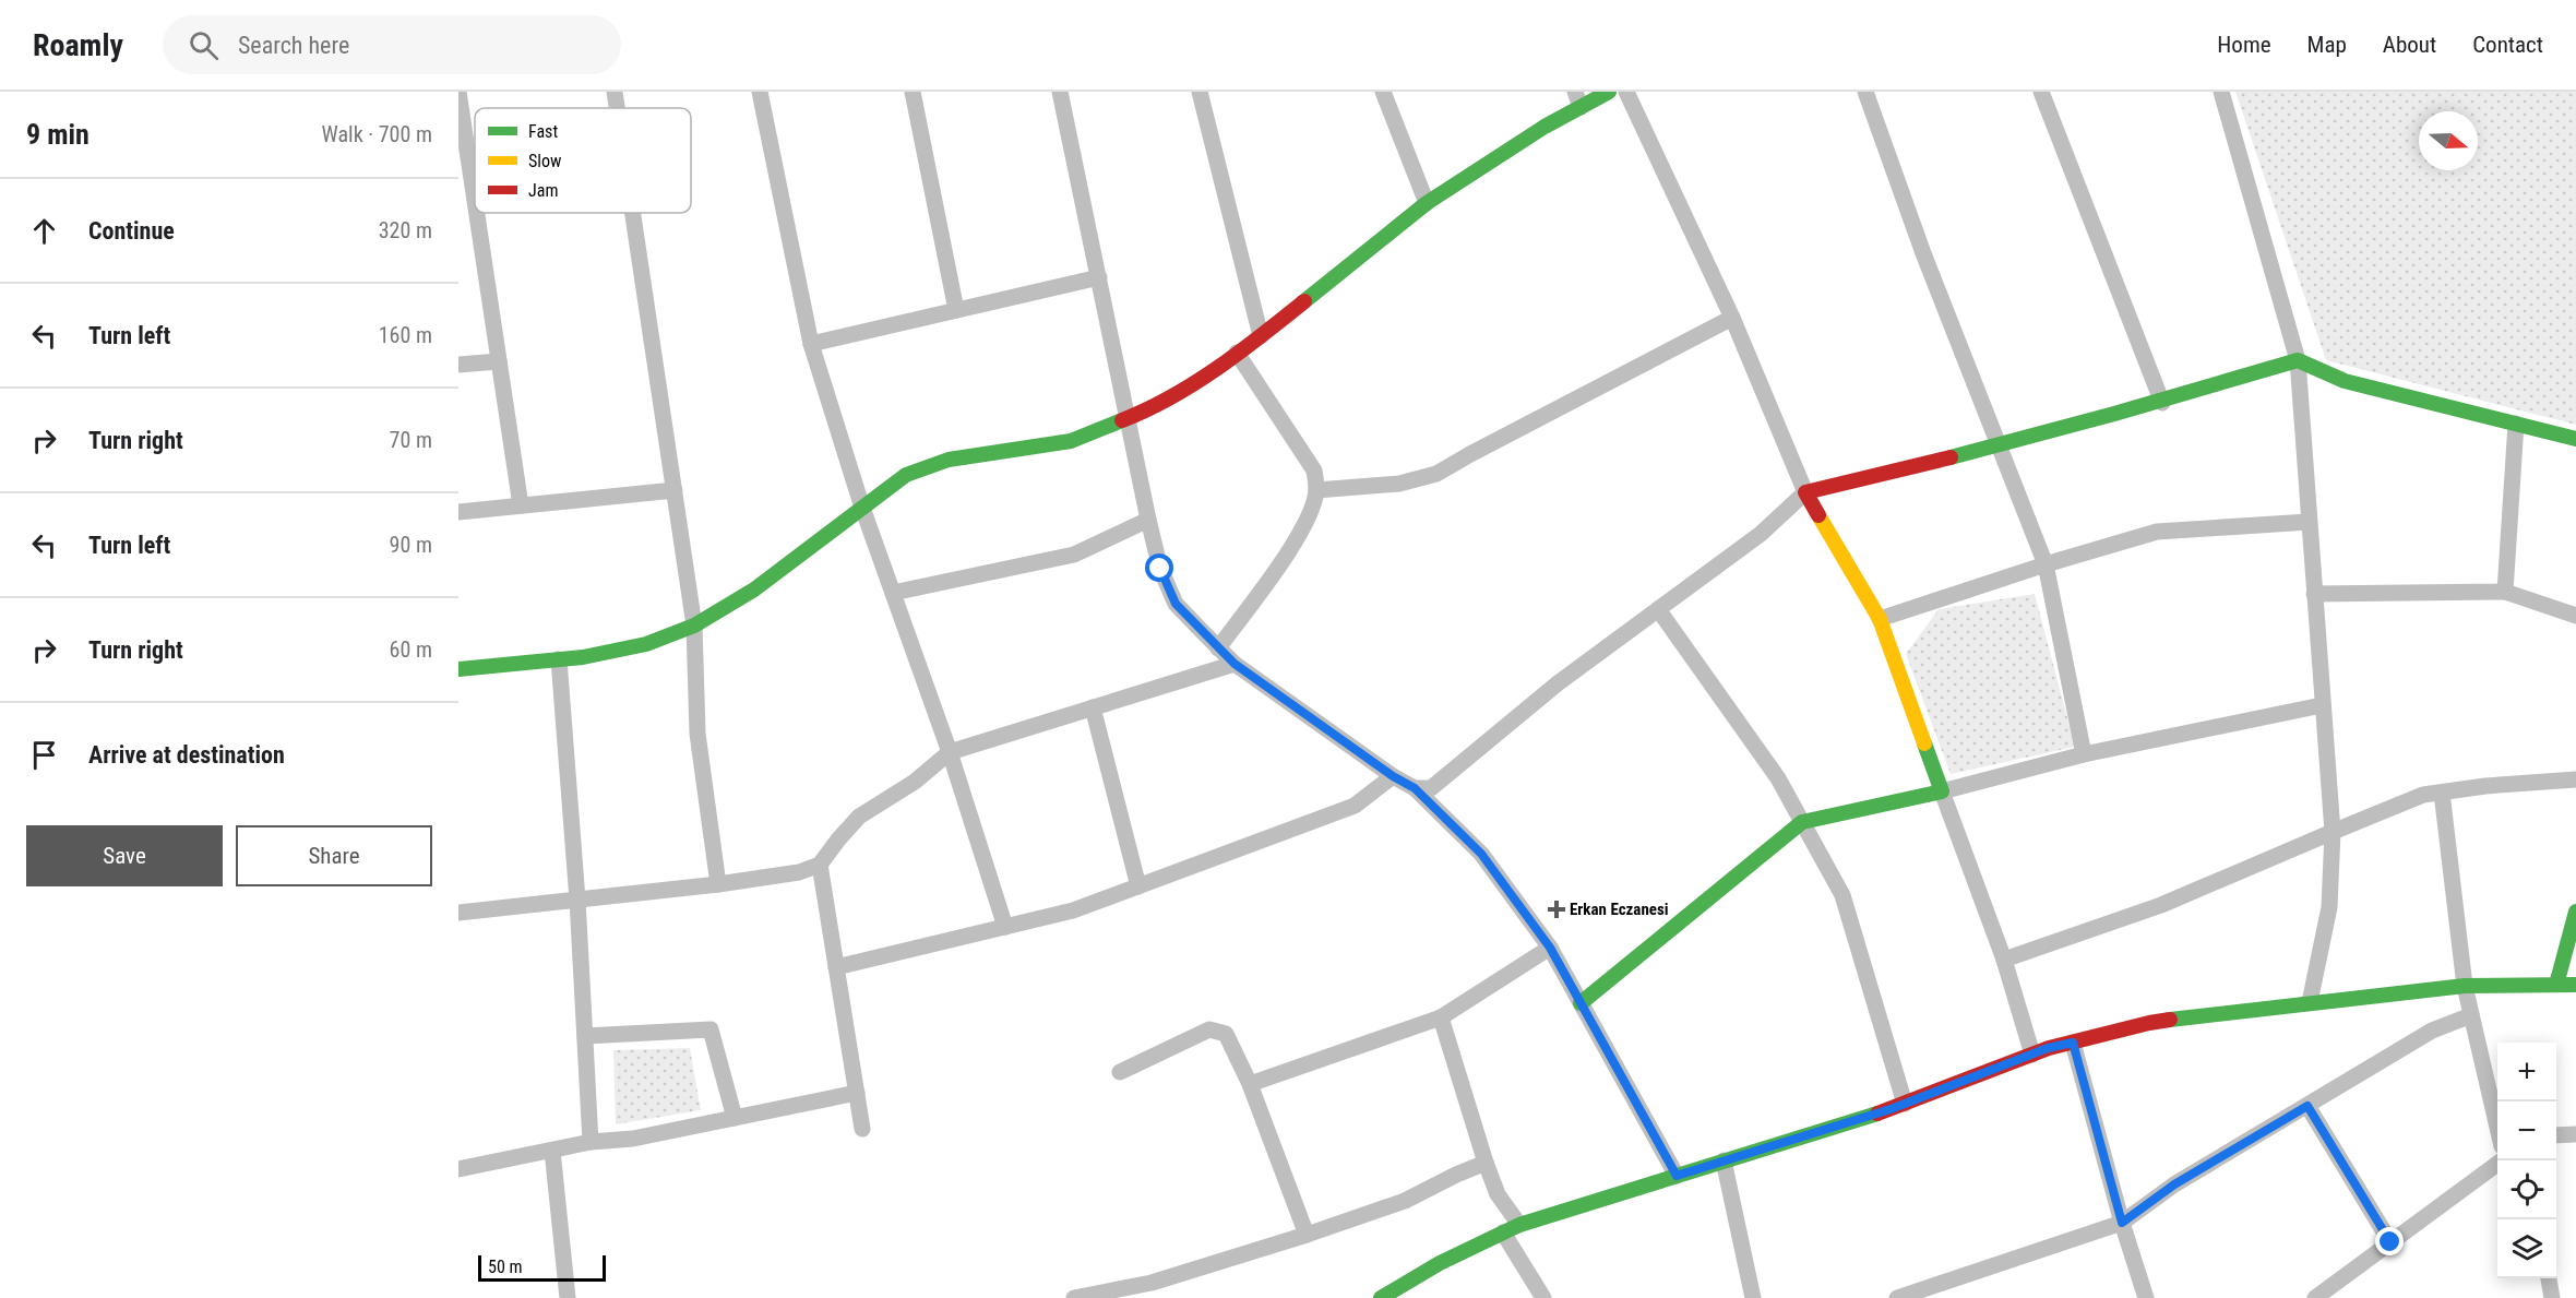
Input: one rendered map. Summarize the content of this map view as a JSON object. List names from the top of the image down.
{
  "places": {
    "health": ["Erkan Eczanesi"]
  },
  "legend": ["Fast", "Slow", "Jam"],
  "scale_bar": "50 m",
  "north": "right",
  "page": {
    "header": "Roamly",
    "search": "Search here",
    "nav": [
      "Home",
      "Map",
      "About",
      "Contact"
    ],
    "heading": ["9 min", "Walk · 700 m"],
    "list": [
      ["Continue", "320 m"],
      ["Turn left", "160 m"],
      ["Turn right", "70 m"],
      ["Turn left", "90 m"],
      ["Turn right", "60 m"],
      "Arrive at destination"
    ],
    "buttons": ["Save", "Share"],
    "map_buttons": ["+", "−"],
    "scale": "50 m"
  }
}
